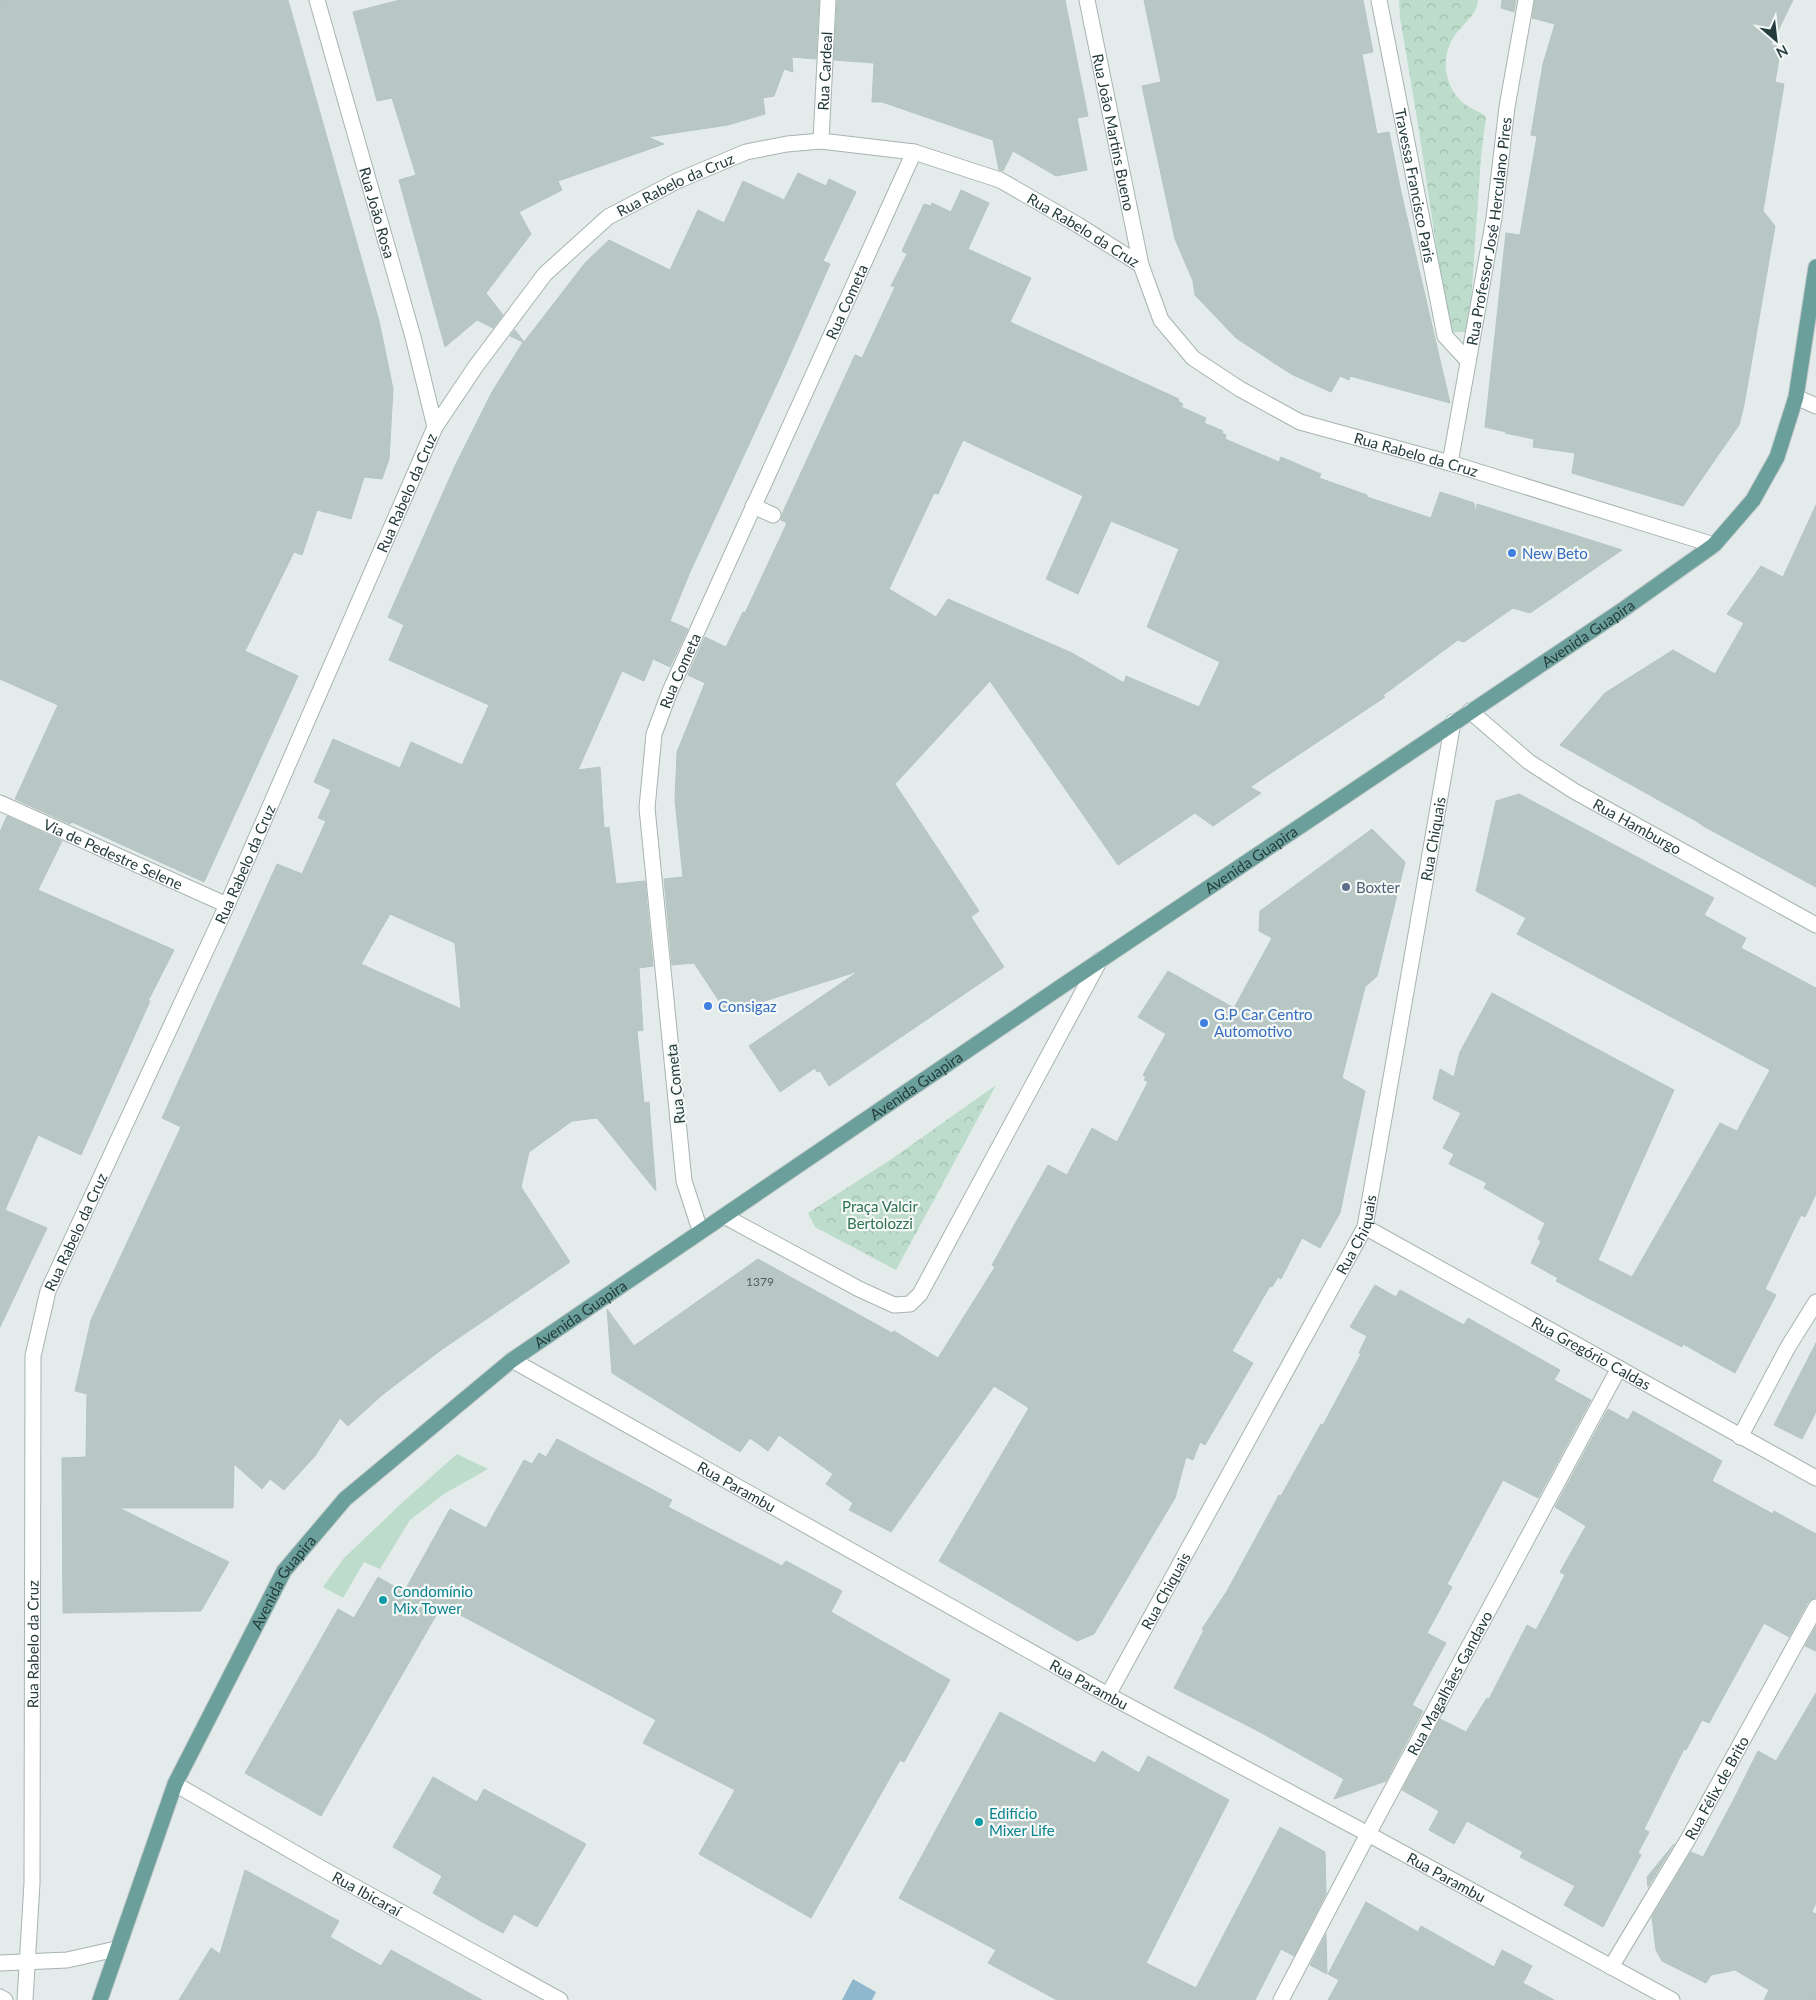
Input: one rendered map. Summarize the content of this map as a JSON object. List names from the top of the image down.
{
  "streets": {
    "main road": ["Avenida Guapira"],
    "street": [
      "Rua Cardeal",
      "Rua João Martins Bueno",
      "Rua Rabelo da Cruz",
      "Travessa Francisco Paris",
      "Rua João Rosa",
      "Rua Professor José Herculano Pires",
      "Rua Cometa",
      "Rua Hamburgo",
      "Rua Chiquais",
      "Via de Pedestre Selene",
      "Rua Gregório Caldas",
      "Rua Parambu",
      "Rua Magalhães Gandavo",
      "Rua Félix de Brito",
      "Rua Ibicaraí"
    ]
  },
  "crossings": [
    ["Rua Cardeal", "Rua Rabelo da Cruz"],
    ["Rua João Martins Bueno", "Rua Rabelo da Cruz"],
    ["Rua Rabelo da Cruz", "Rua João Rosa"],
    ["Rua Rabelo da Cruz", "Rua Professor José Herculano Pires"],
    ["Rua Rabelo da Cruz", "Rua Cometa"],
    ["Rua Rabelo da Cruz", "Avenida Guapira"],
    ["Rua Rabelo da Cruz", "Via de Pedestre Selene"],
    ["Travessa Francisco Paris", "Rua Professor José Herculano Pires"],
    ["Rua Cometa", "Avenida Guapira"],
    ["Avenida Guapira", "Rua Hamburgo"],
    ["Avenida Guapira", "Rua Chiquais"],
    ["Avenida Guapira", "Rua Parambu"],
    ["Avenida Guapira", "Rua Ibicaraí"],
    ["Rua Chiquais", "Rua Gregório Caldas"],
    ["Rua Chiquais", "Rua Parambu"],
    ["Rua Gregório Caldas", "Rua Magalhães Gandavo"],
    ["Rua Parambu", "Rua Magalhães Gandavo"],
    ["Rua Parambu", "Rua Félix de Brito"]
  ],
  "parks": ["Praça Valcir Bertolozzi"],
  "places": [
    "New Beto",
    "Boxter",
    "Consigaz",
    "G.P Car Centro Automotivo",
    "Condomínio Mix Tower",
    "Edifício Mixer Life"
  ],
  "house_numbers": ["1379"],
  "north": "bottom right"
}
